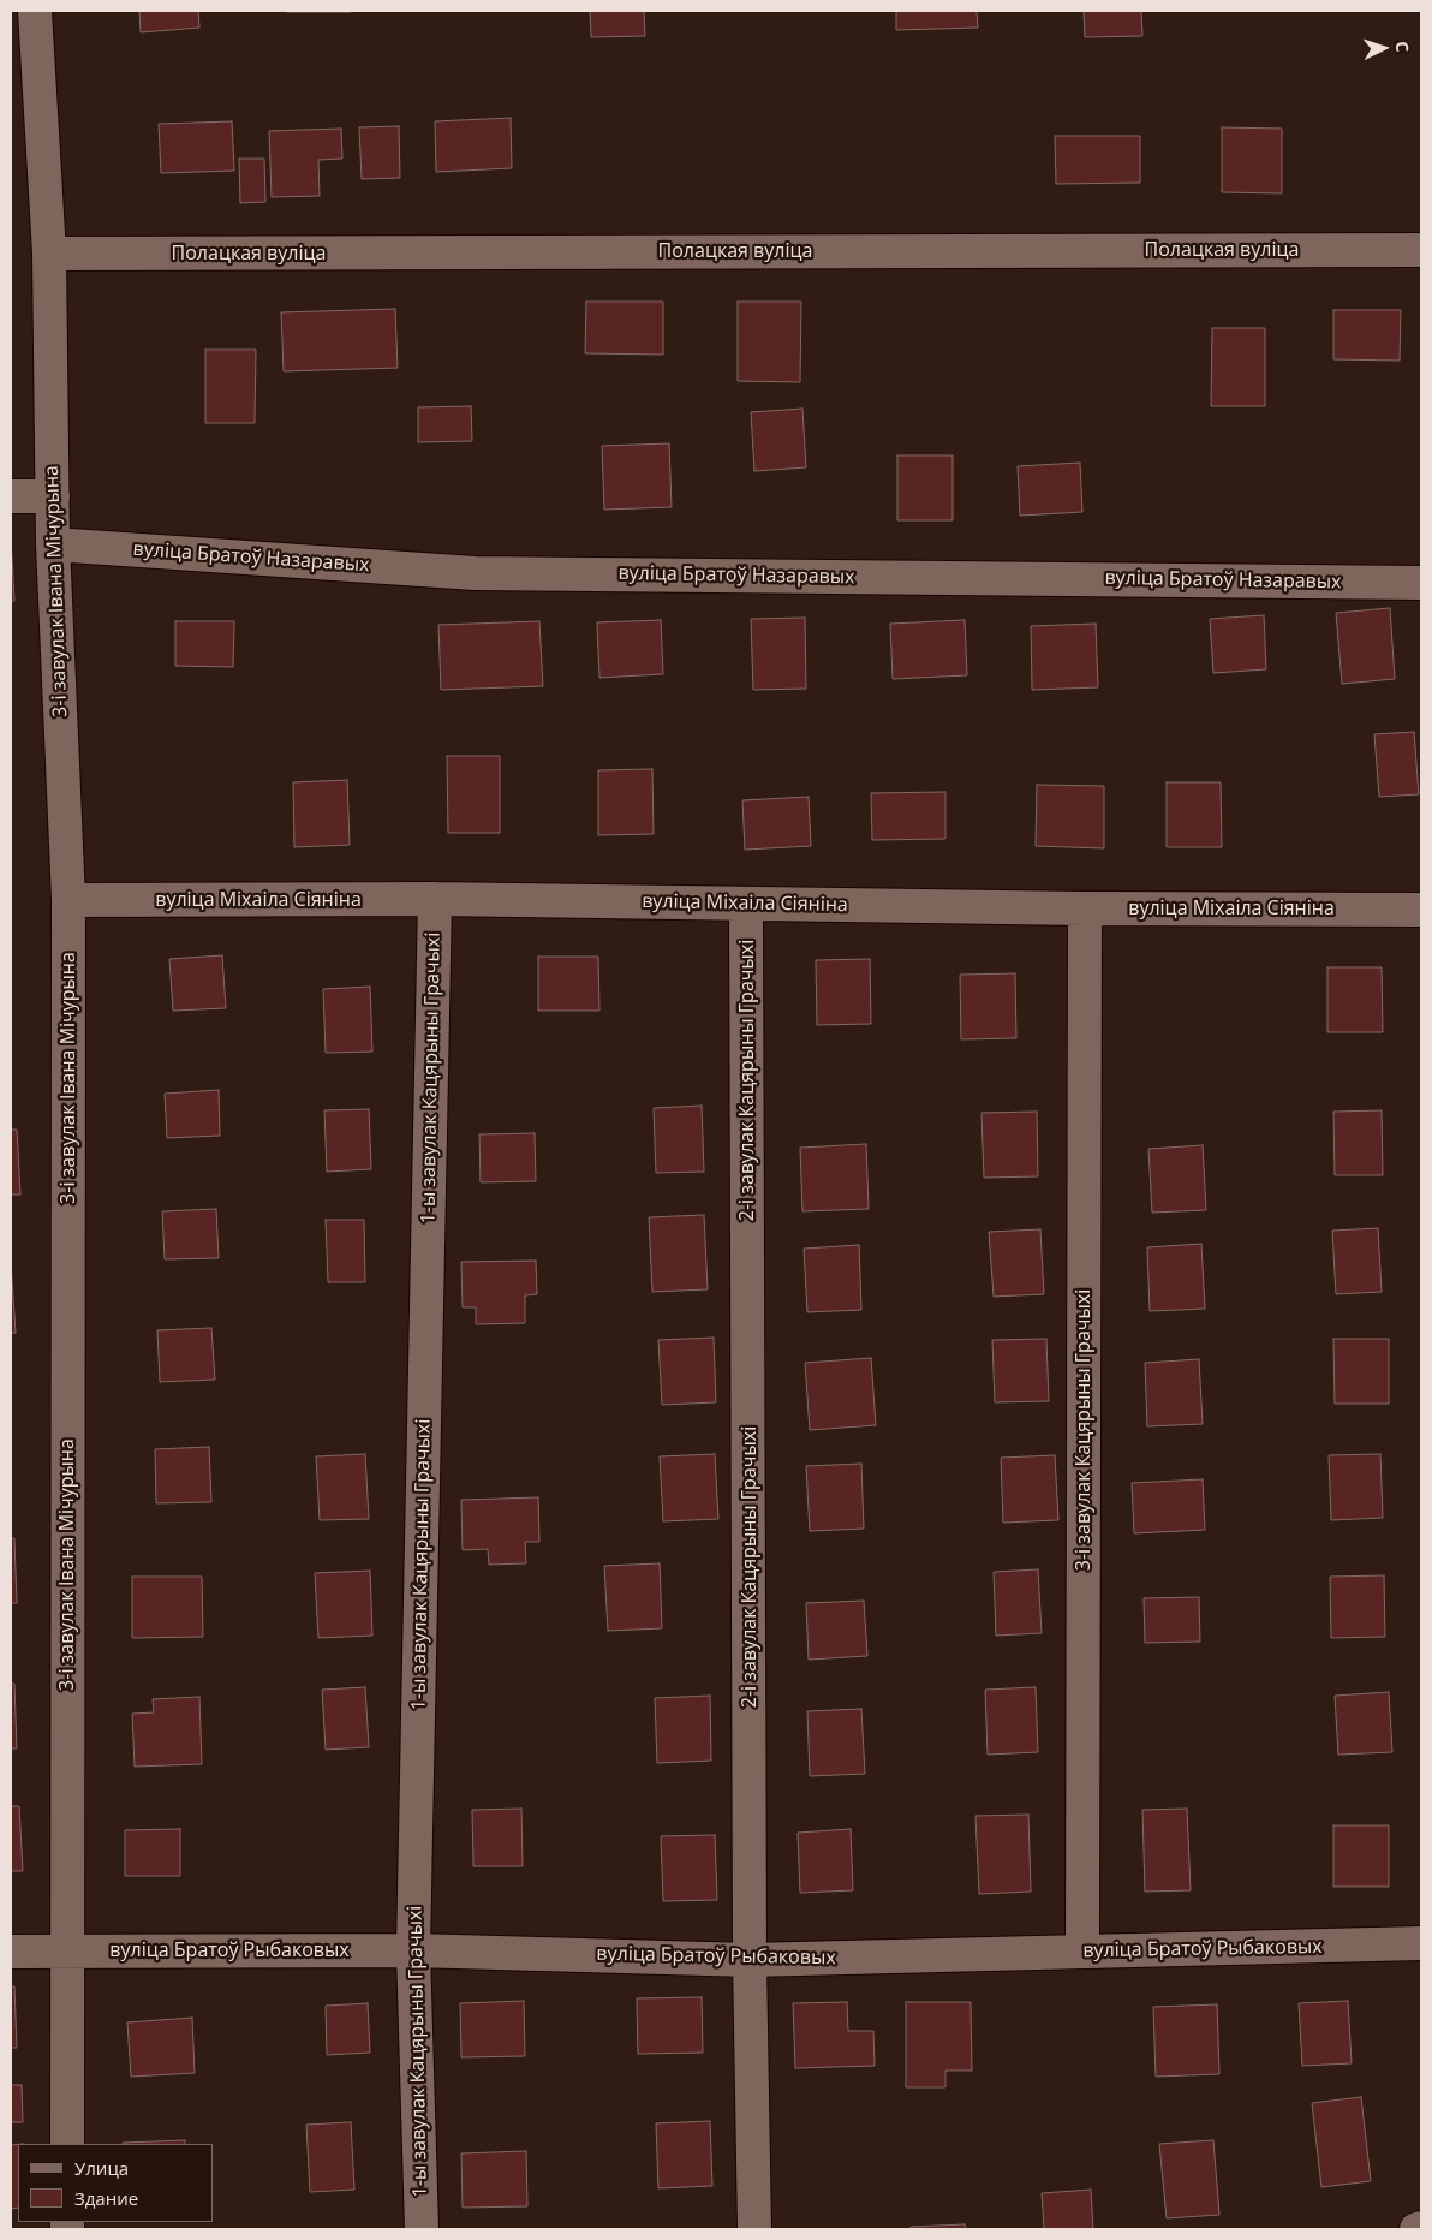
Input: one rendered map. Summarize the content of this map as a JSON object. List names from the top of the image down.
{
  "streets": {
    "street": [
      "Полацкая вуліца",
      "вуліца Братоў Назаравых",
      "3-і завулак Івана Мічурына",
      "вуліца Міхаіла Сіяніна",
      "1-ы завулак Кацярыны Грачыхі",
      "2-і завулак Кацярыны Грачыхі",
      "3-і завулак Кацярыны Грачыхі",
      "вуліца Братоў Рыбаковых"
    ]
  },
  "crossings": [
    ["Полацкая вуліца", "3-і завулак Івана Мічурына"],
    ["вуліца Братоў Назаравых", "3-і завулак Івана Мічурына"],
    ["3-і завулак Івана Мічурына", "вуліца Міхаіла Сіяніна"],
    ["3-і завулак Івана Мічурына", "вуліца Братоў Рыбаковых"],
    ["вуліца Міхаіла Сіяніна", "1-ы завулак Кацярыны Грачыхі"],
    ["вуліца Міхаіла Сіяніна", "2-і завулак Кацярыны Грачыхі"],
    ["вуліца Міхаіла Сіяніна", "3-і завулак Кацярыны Грачыхі"],
    ["1-ы завулак Кацярыны Грачыхі", "вуліца Братоў Рыбаковых"],
    ["2-і завулак Кацярыны Грачыхі", "вуліца Братоў Рыбаковых"],
    ["3-і завулак Кацярыны Грачыхі", "вуліца Братоў Рыбаковых"]
  ],
  "legend": ["Улица", "Здание"],
  "north": "right"
}
